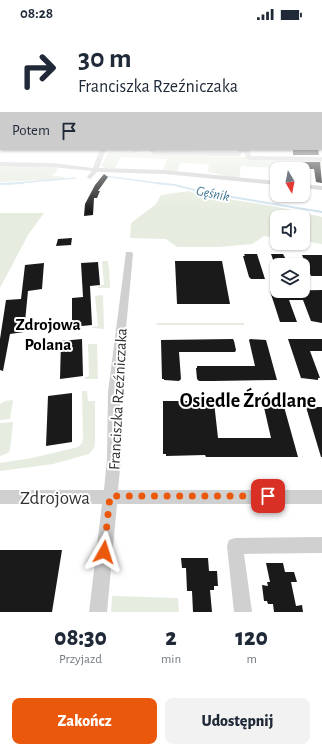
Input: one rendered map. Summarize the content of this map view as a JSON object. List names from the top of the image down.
{
  "streets": {
    "street": ["Franciszka Rzeźniczaka", "Zdrojowa"]
  },
  "crossings": [
    ["Franciszka Rzeźniczaka", "Zdrojowa"]
  ],
  "districts": ["Zdrojowa Polana", "Osiedle Źródlane"],
  "water": ["Gęśnik"],
  "north": "bottom",
  "page": {
    "status": "08:28",
    "turn": ["30 m", "Franciszka Rzeźniczaka"],
    "then": "Potem",
    "eta": [
      "08:30",
      "Przyjazd",
      "2",
      "min",
      "120",
      "m"
    ],
    "buttons": ["Zakończ", "Udostępnij"]
  }
}
